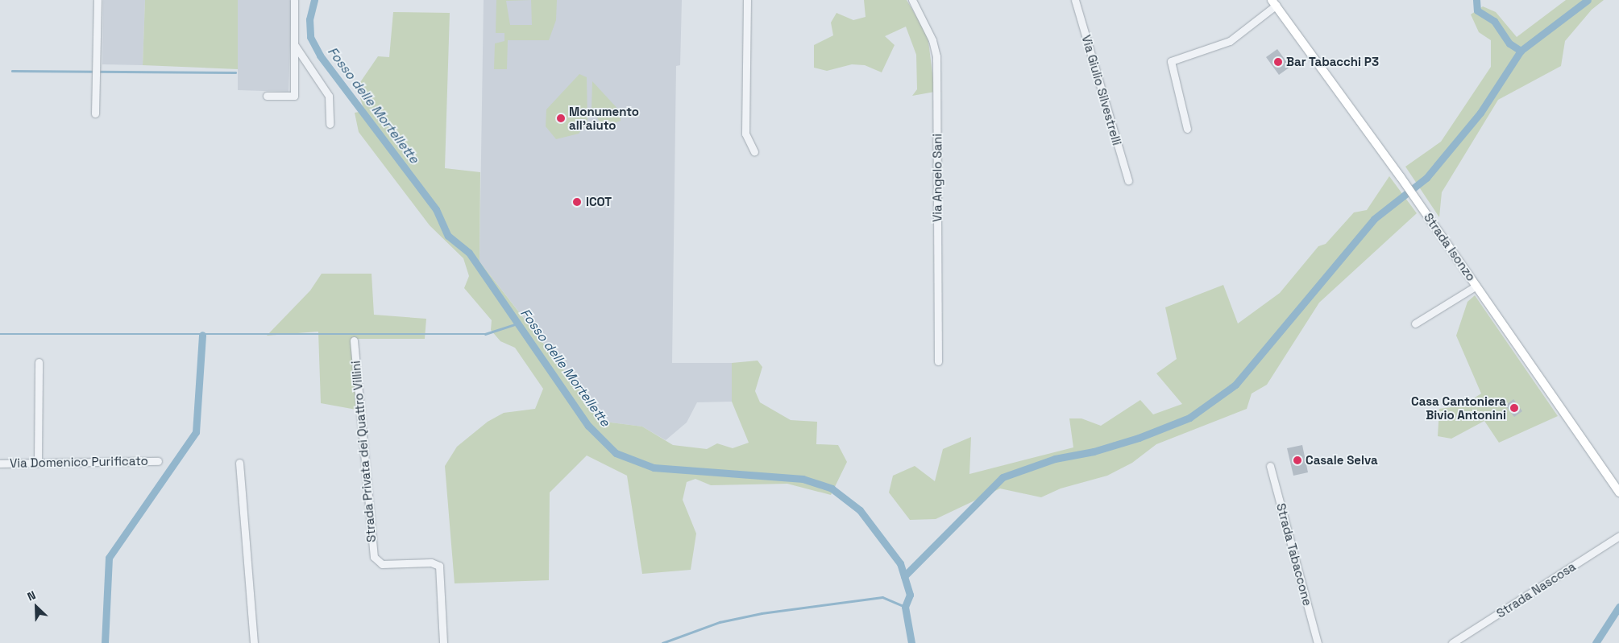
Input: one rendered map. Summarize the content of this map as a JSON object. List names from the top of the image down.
{
  "streets": {
    "main road": ["Strada Isonzo"],
    "street": [
      "Via Giulio Silvestrelli",
      "Via Angelo Sani",
      "Strada Privata dei Quattro Villini",
      "Via Domenico Purificato",
      "Strada Tabaccone",
      "Strada Nascosa"
    ]
  },
  "water": ["Fosso delle Mortellette"],
  "places": [
    "Bar Tabacchi P3",
    "Monumento all'aiuto",
    "ICOT",
    "Casa Cantoniera Bivio Antonini",
    "Casale Selva"
  ],
  "north": "top left"
}
